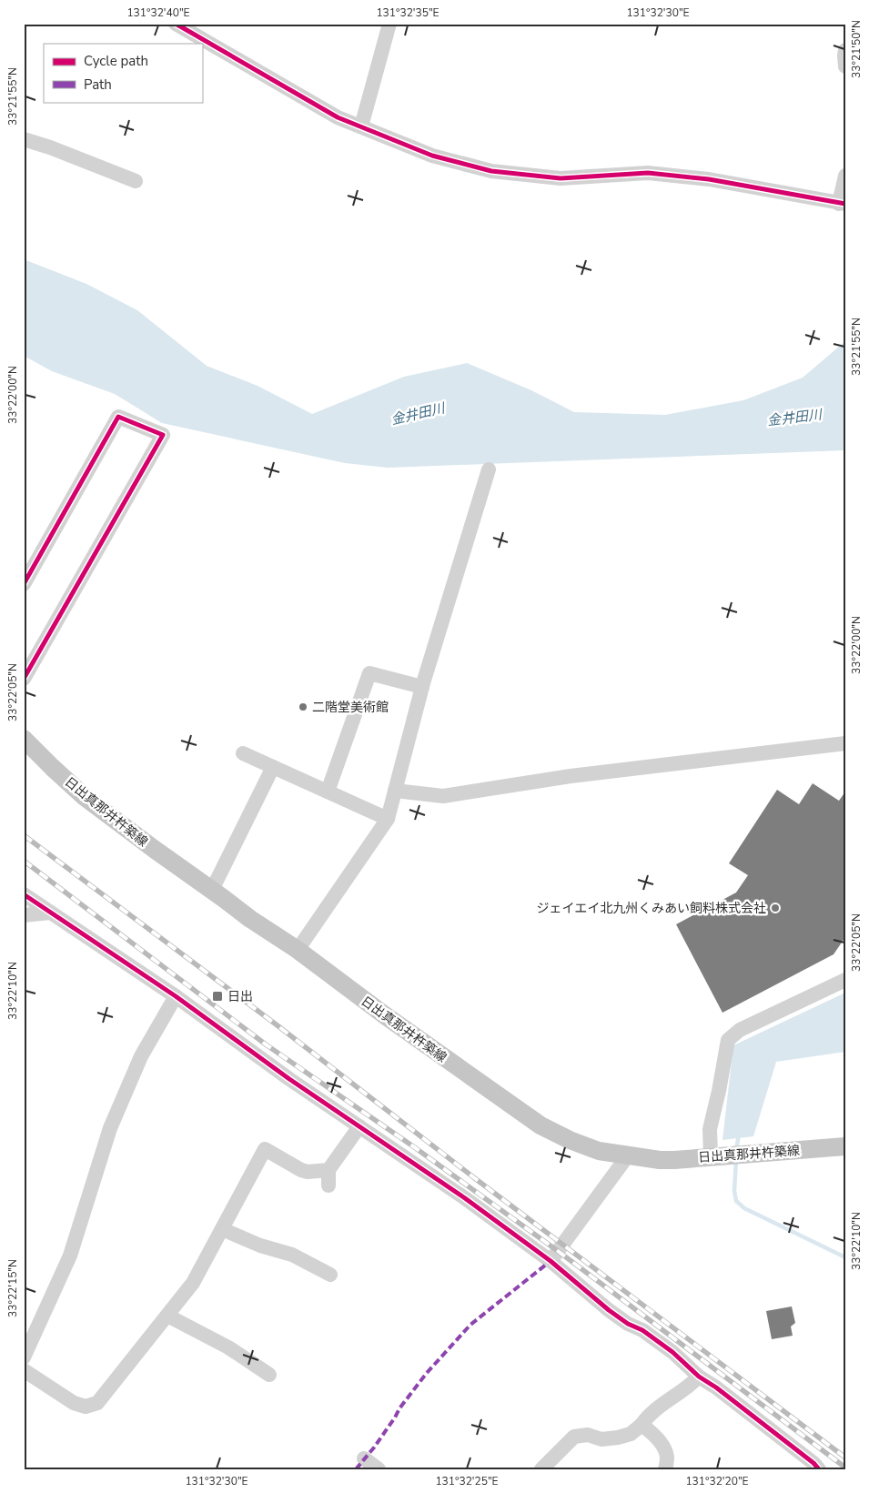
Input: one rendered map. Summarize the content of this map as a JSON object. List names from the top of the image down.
{
  "streets": {
    "main road": ["日出真那井杵築線"]
  },
  "water": ["金井田川"],
  "places": {
    "other": ["二階堂美術館", "ジェイエイ北九州くみあい飼料株式会社"],
    "transit": ["日出"]
  },
  "legend": ["Cycle path", "Path"],
  "coordinates": [
    "131°32'40\"E",
    "131°32'35\"E",
    "131°32'30\"E",
    "33°21'50\"N",
    "33°21'55\"N",
    "33°22'00\"N",
    "33°22'05\"N",
    "33°22'10\"N",
    "33°22'15\"N",
    "131°32'25\"E",
    "131°32'20\"E"
  ]
}
